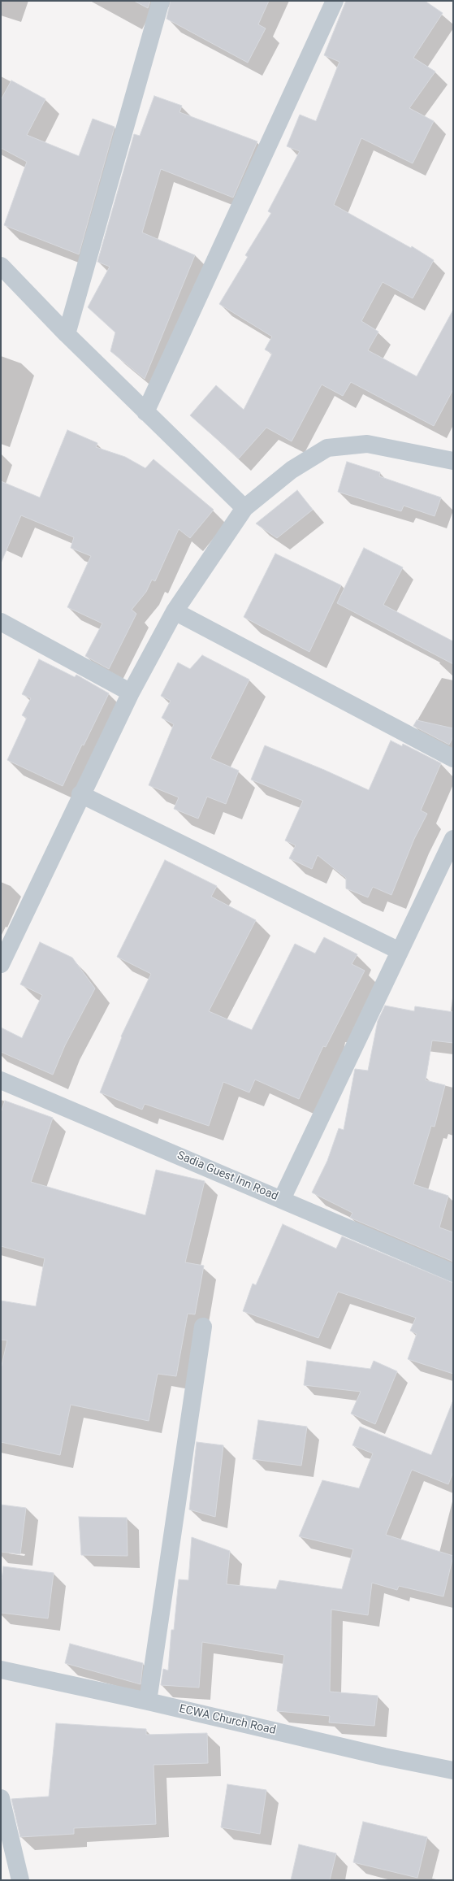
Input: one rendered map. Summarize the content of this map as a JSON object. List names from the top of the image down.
{
  "streets": {
    "street": ["Sadia Guest Inn Road", "ECWA Church Road"]
  }
}
